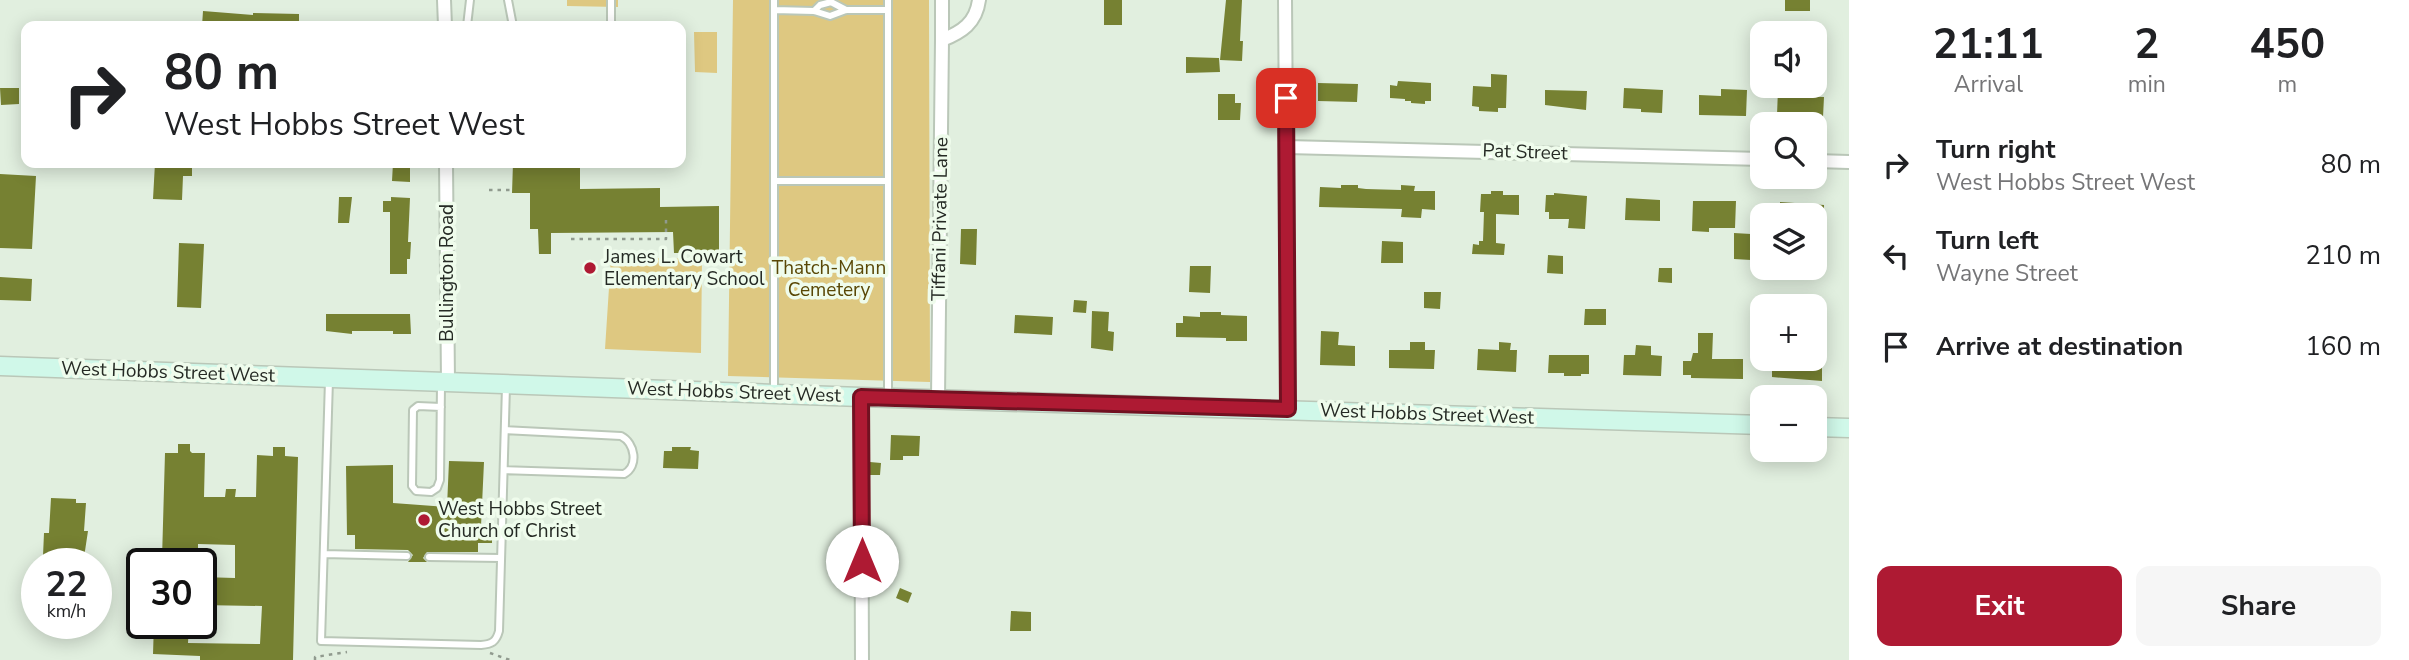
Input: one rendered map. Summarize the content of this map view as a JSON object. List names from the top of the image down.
{
  "streets": {
    "street": [
      "Pat Street",
      "Tiffani Private Lane",
      "Bullington Road",
      "West Hobbs Street West"
    ]
  },
  "crossings": [
    ["Tiffani Private Lane", "West Hobbs Street West"],
    ["Bullington Road", "West Hobbs Street West"]
  ],
  "parks": ["Thatch-Mann Cemetery"],
  "places": ["James L. Cowart Elementary School", "West Hobbs Street Church of Christ"],
  "page": {
    "eta": [
      "21:11",
      "Arrival",
      "2",
      "min",
      "450",
      "m"
    ],
    "map_buttons": ["+", "−"],
    "turn": ["80 m", "West Hobbs Street West"],
    "list": [
      {
        "name": "Turn right",
        "note": "West Hobbs Street West",
        "value": "80 m"
      },
      {
        "name": "Turn left",
        "note": "Wayne Street",
        "value": "210 m"
      },
      {
        "name": "Arrive at destination",
        "value": "160 m"
      }
    ],
    "speed": "22 km/h",
    "limit": "30",
    "buttons": ["Exit", "Share"]
  }
}
